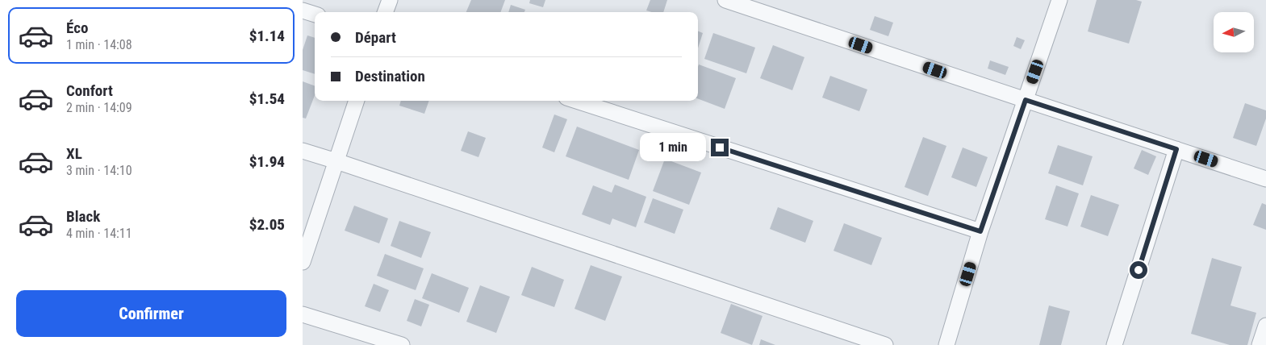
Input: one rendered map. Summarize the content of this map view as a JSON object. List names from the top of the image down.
{
  "north": "left",
  "page": {
    "list": [
      {
        "name": "Éco",
        "note": "1 min · 14:08",
        "value": "$1.14"
      },
      {
        "name": "Confort",
        "note": "2 min · 14:09",
        "value": "$1.54"
      },
      {
        "name": "XL",
        "note": "3 min · 14:10",
        "value": "$1.94"
      },
      {
        "name": "Black",
        "note": "4 min · 14:11",
        "value": "$2.05"
      }
    ],
    "banner": ["Départ", "Destination"],
    "bubble": "1 min",
    "buttons": "Confirmer"
  }
}
